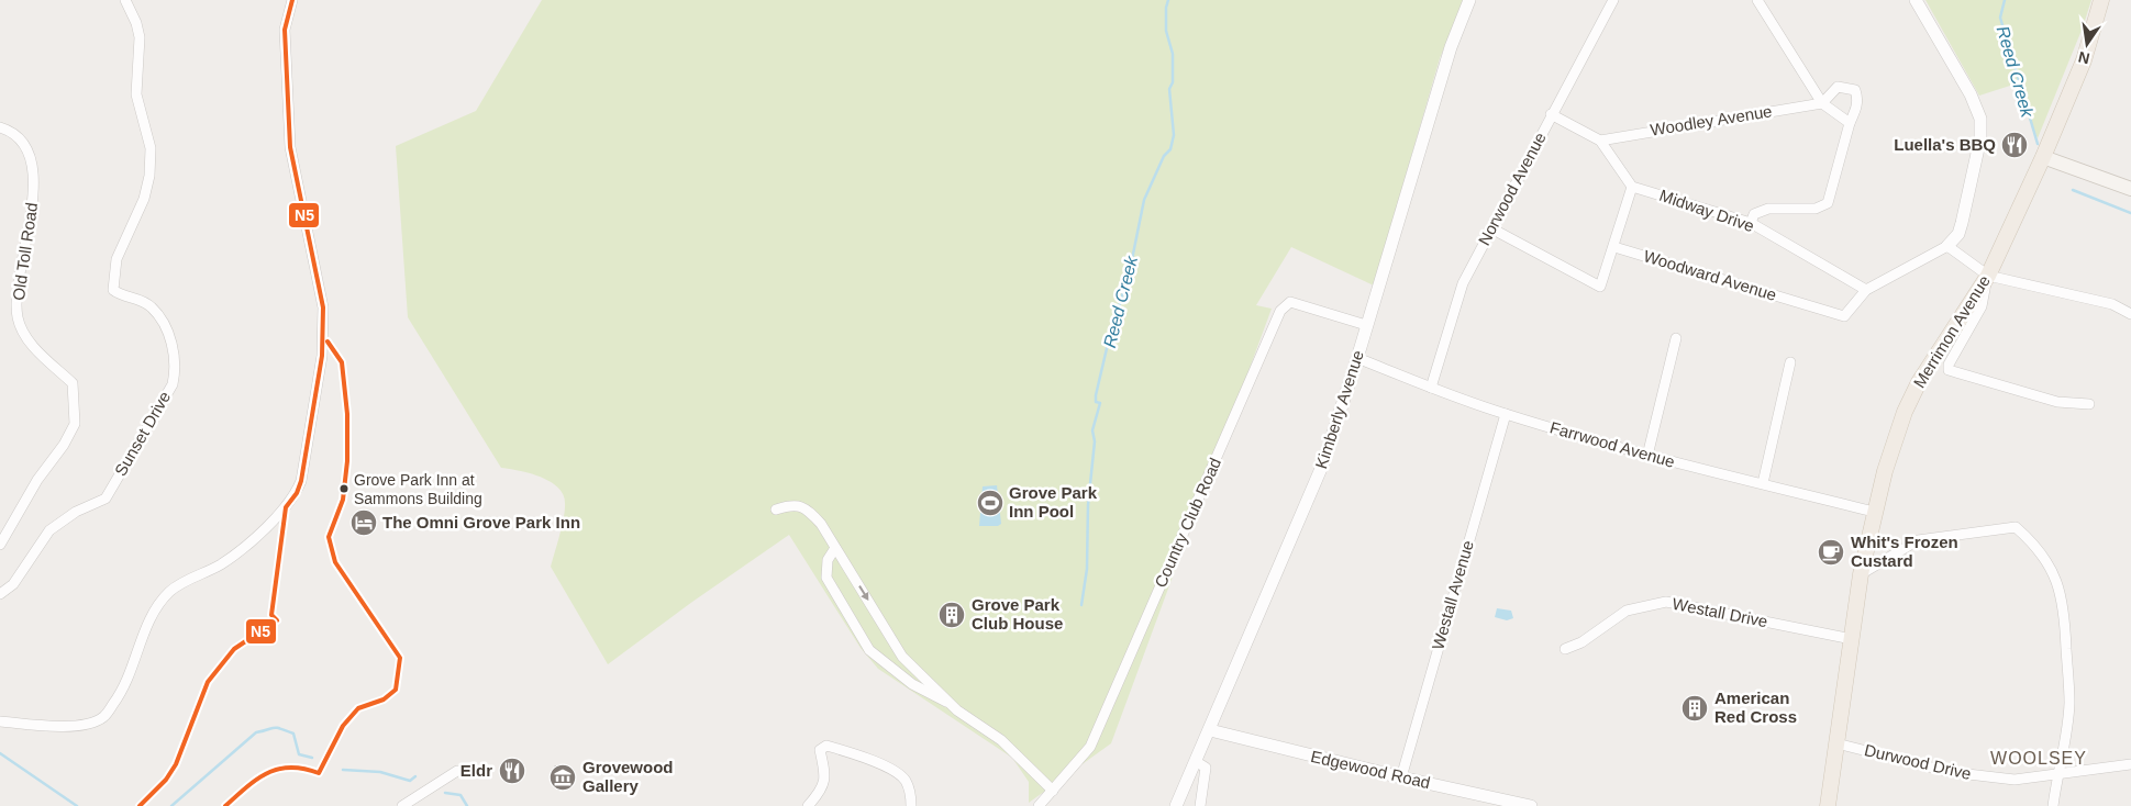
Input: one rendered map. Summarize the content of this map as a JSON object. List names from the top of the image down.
{
  "streets": {
    "main road": ["Merrimon Avenue"],
    "street": [
      "Woodley Avenue",
      "Norwood Avenue",
      "Midway Drive",
      "Old Toll Road",
      "Woodward Avenue",
      "Kimberly Avenue",
      "Sunset Drive",
      "Farrwood Avenue",
      "Country Club Road",
      "Westall Avenue",
      "Westall Drive",
      "Durwood Drive",
      "Edgewood Road"
    ]
  },
  "crossings": [
    ["Norwood Avenue", "Farrwood Avenue"],
    ["Midway Drive", "Woodward Avenue"],
    ["Merrimon Avenue", "Farrwood Avenue"],
    ["Merrimon Avenue", "Westall Drive"],
    ["Merrimon Avenue", "Durwood Drive"],
    ["Kimberly Avenue", "Farrwood Avenue"],
    ["Kimberly Avenue", "Country Club Road"],
    ["Kimberly Avenue", "Edgewood Road"],
    ["Farrwood Avenue", "Westall Avenue"],
    ["Westall Avenue", "Edgewood Road"]
  ],
  "districts": ["WOOLSEY"],
  "water": ["Reed Creek"],
  "places": {
    "restaurant": ["Luella's BBQ", "Eldr"],
    "other": ["Grove Park Inn at Sammons Building"],
    "sports": ["Grove Park Inn Pool"],
    "hotel": ["The Omni Grove Park Inn"],
    "cafe": ["Whit's Frozen Custard"],
    "building": ["Grove Park Club House", "American Red Cross"],
    "museum": ["Grovewood Gallery"]
  },
  "lines": ["transit line N5"],
  "north": "bottom"
}
